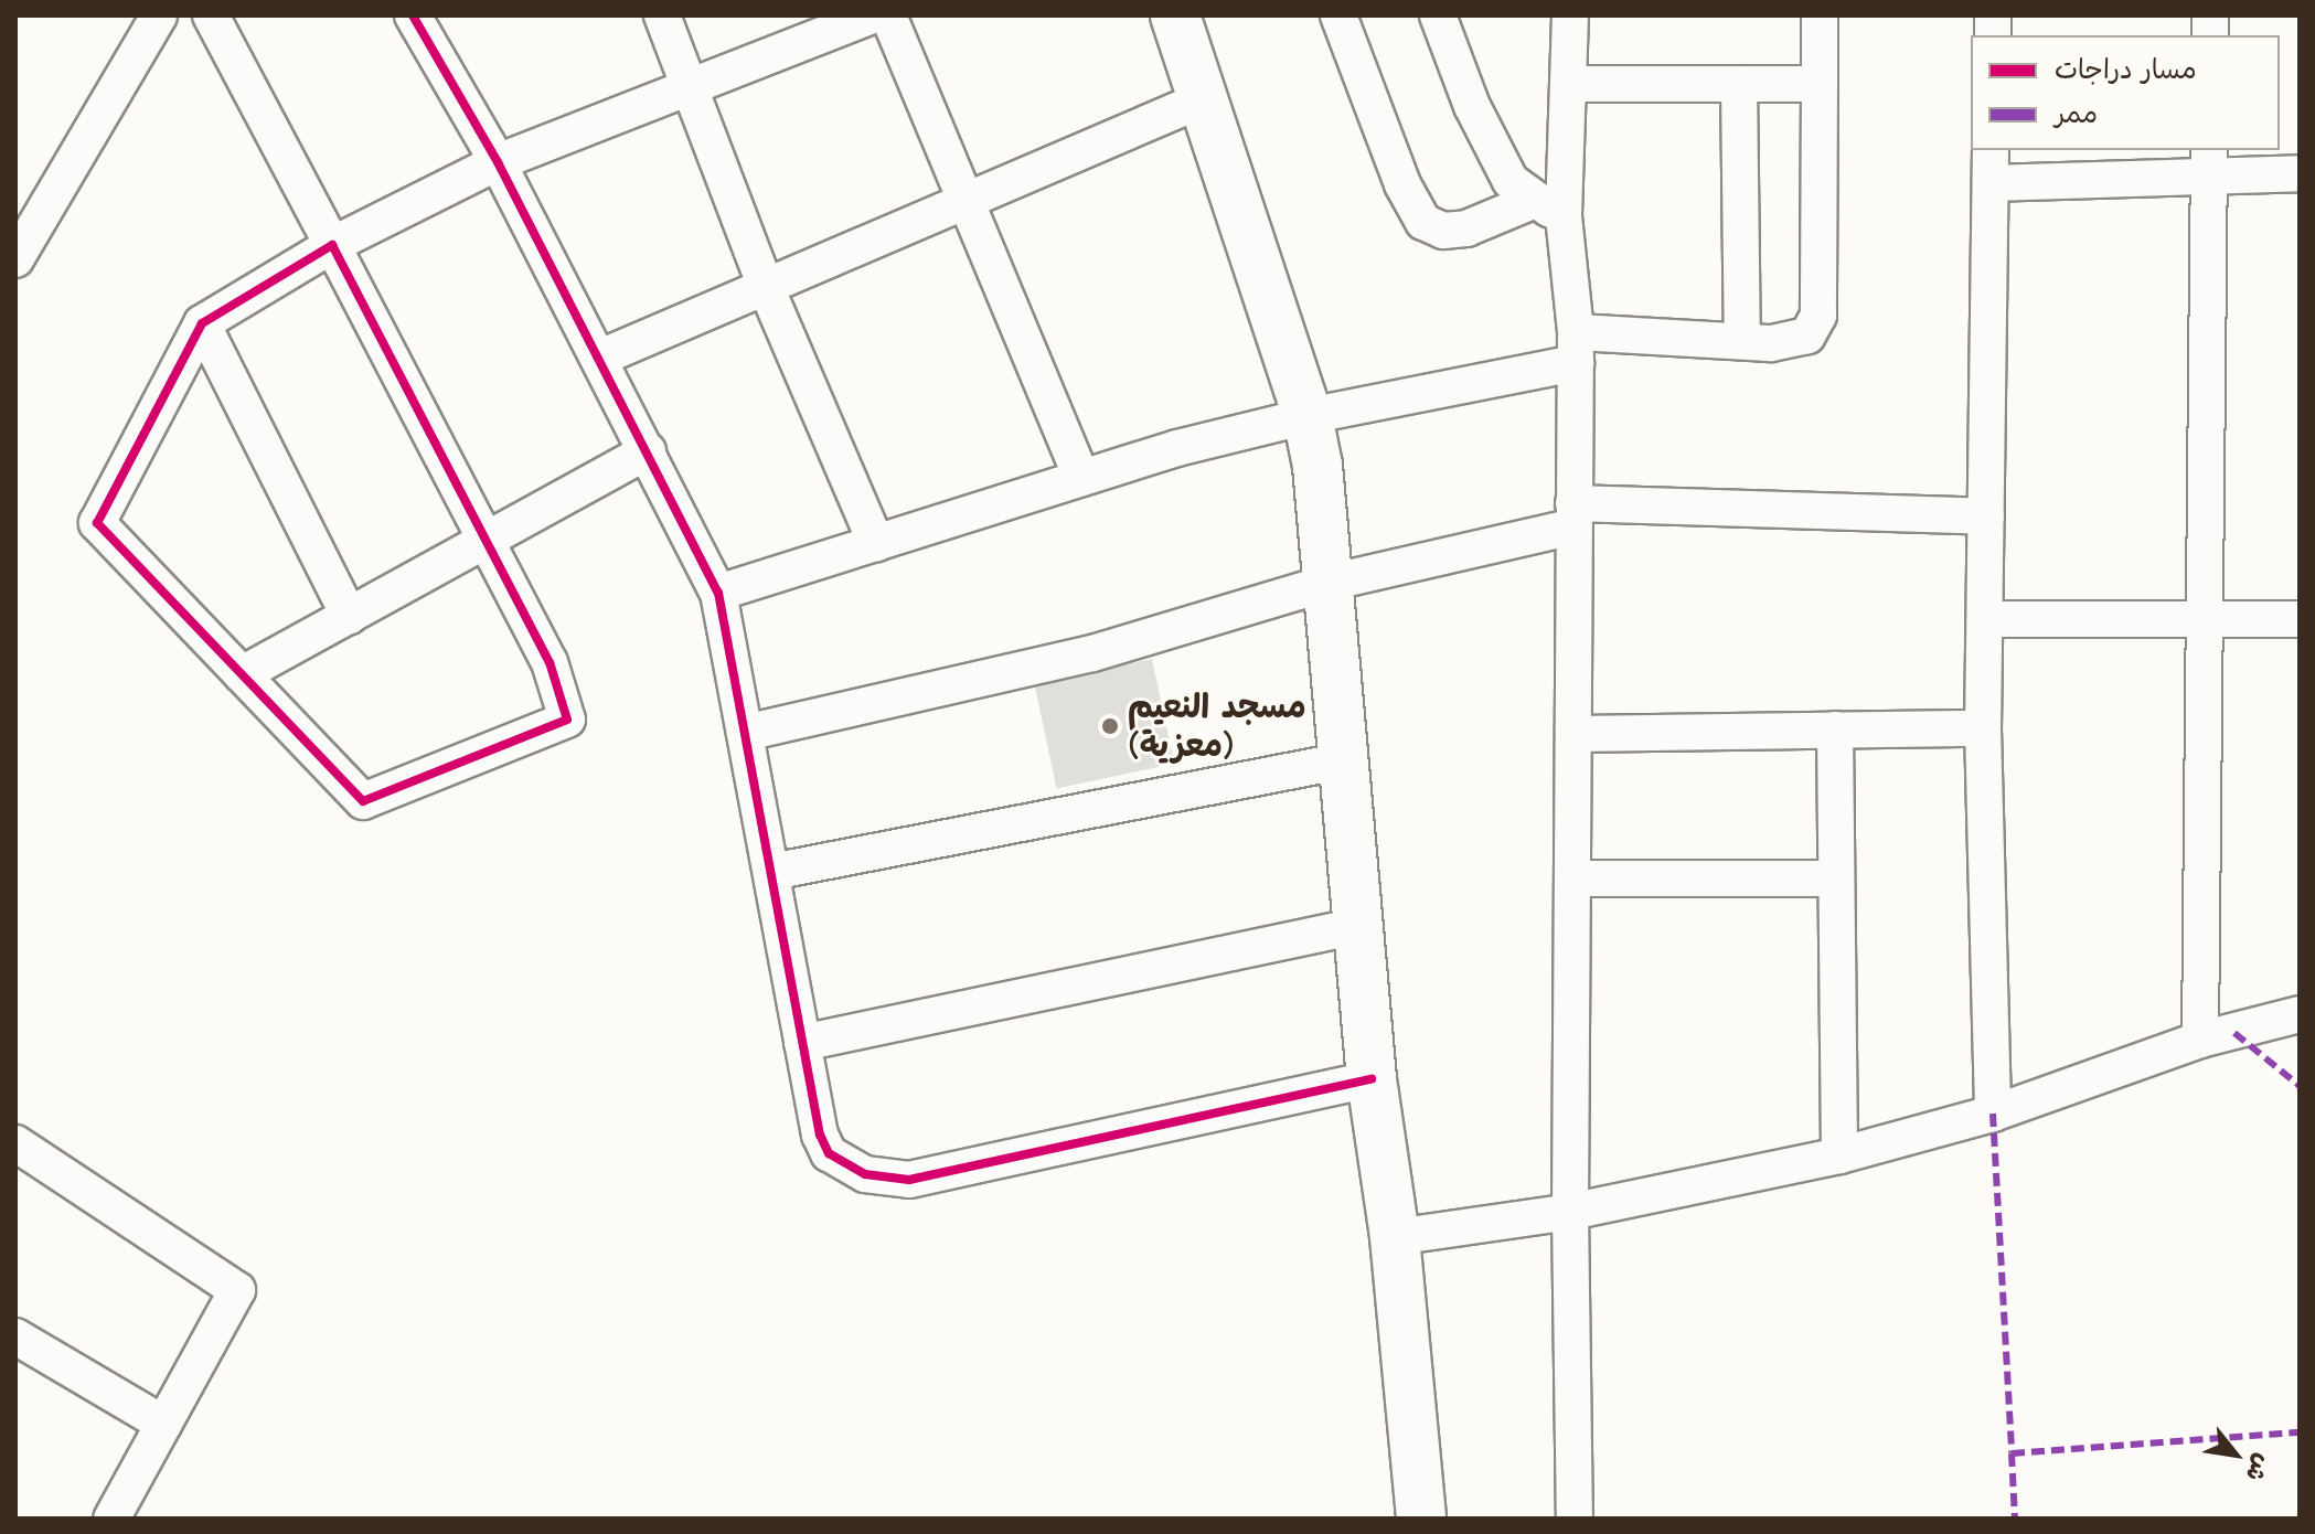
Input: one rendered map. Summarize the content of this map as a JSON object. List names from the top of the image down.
{
  "places": ["مسجد النعيم (معزية)"],
  "legend": ["مسار دراجات", "ممر"],
  "north": "bottom right"
}
